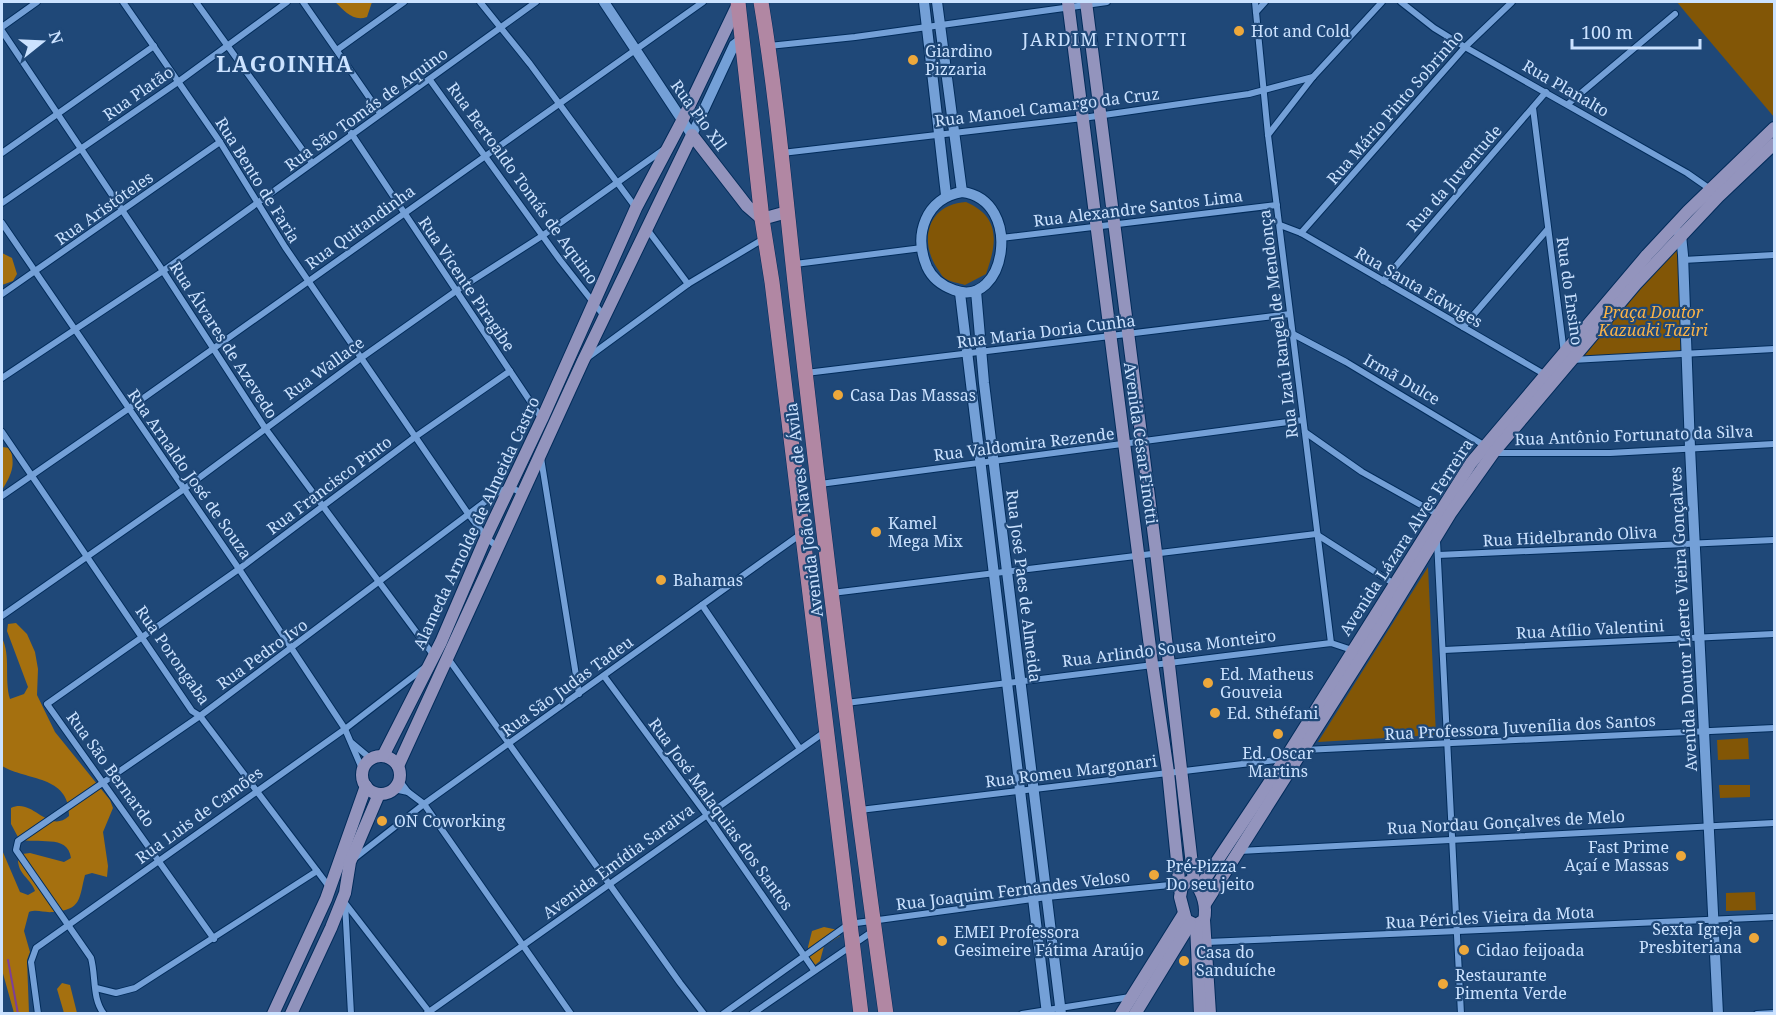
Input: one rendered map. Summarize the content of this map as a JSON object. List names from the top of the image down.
{
  "streets": {
    "main road": [
      "Rua Pio Xll",
      "Avenida César Finotti",
      "Avenida João Naves de Ávila",
      "Alameda Arnolde de Almeida Castro",
      "Avenida Lázara Alves Ferreira"
    ],
    "street": [
      "Rua Planalto",
      "Rua Platão",
      "Rua Manoel Camargo da Cruz",
      "Rua Mário Pinto Sobrinho",
      "Rua São Tomás de Aquino",
      "Rua da Juventude",
      "Rua Bento de Faria",
      "Rua Bertoaldo Tomás de Aquino",
      "Rua Aristóteles",
      "Rua Alexandre Santos Lima",
      "Rua Quitandinha",
      "Rua Vicente Piragibe",
      "Rua Santa Edwiges",
      "Rua do Ensino",
      "Rua Izaú Rangel de Mendonça",
      "Rua Maria Doria Cunha",
      "Rua Álvares de Azevedo",
      "Rua Wallace",
      "Irmã Dulce",
      "Rua Antônio Fortunato da Silva",
      "Rua Valdomira Rezende",
      "Rua Arnaldo José de Souza",
      "Rua Francisco Pinto",
      "Rua Hidelbrando Oliva",
      "Rua José Paes de Almeida",
      "Avenida Doutor Laerte Vieira Gonçalves",
      "Rua Atílio Valentini",
      "Rua Arlindo Sousa Monteiro",
      "Rua Pedro Ivo",
      "Rua Porongaba",
      "Rua São Judas Tadeu",
      "Rua Professora Juvenília dos Santos",
      "Rua São Bernardo",
      "Rua Romeu Margonari",
      "Rua José Malaquias dos Santos",
      "Rua Luis de Camões",
      "Rua Nordau Gonçalves de Melo",
      "Avenida Emídia Saraiva",
      "Rua Joaquim Fernandes Veloso",
      "Rua Péricles Vieira da Mota"
    ]
  },
  "crossings": [
    ["Rua Planalto", "Rua Mário Pinto Sobrinho"],
    ["Rua Planalto", "Rua da Juventude"],
    ["Rua Planalto", "Avenida Lázara Alves Ferreira"],
    ["Rua Platão", "Rua Bento de Faria"],
    ["Rua Platão", "Rua Álvares de Azevedo"],
    ["Rua Manoel Camargo da Cruz", "Rua Izaú Rangel de Mendonça"],
    ["Rua Manoel Camargo da Cruz", "Avenida César Finotti"],
    ["Rua Manoel Camargo da Cruz", "Avenida João Naves de Ávila"],
    ["Rua Mário Pinto Sobrinho", "Rua Santa Edwiges"],
    ["Rua São Tomás de Aquino", "Rua Bento de Faria"],
    ["Rua São Tomás de Aquino", "Rua Bertoaldo Tomás de Aquino"],
    ["Rua São Tomás de Aquino", "Rua Vicente Piragibe"],
    ["Rua São Tomás de Aquino", "Rua Álvares de Azevedo"],
    ["Rua São Tomás de Aquino", "Rua Arnaldo José de Souza"],
    ["Rua Pio Xll", "Rua Quitandinha"],
    ["Rua Pio Xll", "Avenida João Naves de Ávila"],
    ["Rua Pio Xll", "Alameda Arnolde de Almeida Castro"],
    ["Rua da Juventude", "Rua Santa Edwiges"],
    ["Rua da Juventude", "Rua do Ensino"],
    ["Rua Bento de Faria", "Rua Aristóteles"],
    ["Rua Bento de Faria", "Rua Quitandinha"],
    ["Rua Bento de Faria", "Rua Wallace"],
    ["Rua Bento de Faria", "Rua Francisco Pinto"],
    ["Rua Bento de Faria", "Alameda Arnolde de Almeida Castro"],
    ["Rua Bento de Faria", "Rua Pedro Ivo"],
    ["Rua Bertoaldo Tomás de Aquino", "Rua Quitandinha"],
    ["Rua Bertoaldo Tomás de Aquino", "Rua Wallace"],
    ["Rua Bertoaldo Tomás de Aquino", "Alameda Arnolde de Almeida Castro"],
    ["Rua Aristóteles", "Rua Álvares de Azevedo"],
    ["Rua Aristóteles", "Rua Arnaldo José de Souza"],
    ["Rua Alexandre Santos Lima", "Rua Izaú Rangel de Mendonça"],
    ["Rua Alexandre Santos Lima", "Avenida César Finotti"],
    ["Rua Alexandre Santos Lima", "Rua José Paes de Almeida"],
    ["Rua Quitandinha", "Rua Vicente Piragibe"],
    ["Rua Quitandinha", "Rua Álvares de Azevedo"],
    ["Rua Quitandinha", "Rua Arnaldo José de Souza"],
    ["Rua Quitandinha", "Rua Porongaba"],
    ["Rua Vicente Piragibe", "Rua Wallace"],
    ["Rua Vicente Piragibe", "Rua Francisco Pinto"],
    ["Rua Vicente Piragibe", "Alameda Arnolde de Almeida Castro"],
    ["Rua Santa Edwiges", "Rua Izaú Rangel de Mendonça"],
    ["Rua Santa Edwiges", "Avenida Lázara Alves Ferreira"],
    ["Rua do Ensino", "Avenida Lázara Alves Ferreira"],
    ["Rua do Ensino", "Avenida Doutor Laerte Vieira Gonçalves"],
    ["Rua Izaú Rangel de Mendonça", "Rua Maria Doria Cunha"],
    ["Rua Izaú Rangel de Mendonça", "Irmã Dulce"],
    ["Rua Izaú Rangel de Mendonça", "Rua Valdomira Rezende"],
    ["Rua Izaú Rangel de Mendonça", "Rua Arlindo Sousa Monteiro"],
    ["Rua Maria Doria Cunha", "Avenida César Finotti"],
    ["Rua Maria Doria Cunha", "Avenida João Naves de Ávila"],
    ["Rua Maria Doria Cunha", "Rua José Paes de Almeida"],
    ["Rua Álvares de Azevedo", "Rua Wallace"],
    ["Rua Álvares de Azevedo", "Rua Francisco Pinto"],
    ["Rua Álvares de Azevedo", "Alameda Arnolde de Almeida Castro"],
    ["Rua Álvares de Azevedo", "Rua Pedro Ivo"],
    ["Rua Álvares de Azevedo", "Rua São Judas Tadeu"],
    ["Rua Álvares de Azevedo", "Rua Luis de Camões"],
    ["Rua Álvares de Azevedo", "Avenida Emídia Saraiva"],
    ["Rua Wallace", "Rua Arnaldo José de Souza"],
    ["Rua Wallace", "Alameda Arnolde de Almeida Castro"],
    ["Rua Wallace", "Rua Porongaba"],
    ["Irmã Dulce", "Rua Antônio Fortunato da Silva"],
    ["Irmã Dulce", "Avenida Lázara Alves Ferreira"],
    ["Rua Antônio Fortunato da Silva", "Avenida Lázara Alves Ferreira"],
    ["Rua Antônio Fortunato da Silva", "Avenida Doutor Laerte Vieira Gonçalves"],
    ["Avenida César Finotti", "Rua Valdomira Rezende"],
    ["Avenida César Finotti", "Avenida Lázara Alves Ferreira"],
    ["Avenida César Finotti", "Rua Arlindo Sousa Monteiro"],
    ["Avenida César Finotti", "Rua Romeu Margonari"],
    ["Avenida César Finotti", "Rua Joaquim Fernandes Veloso"],
    ["Rua Valdomira Rezende", "Avenida João Naves de Ávila"],
    ["Rua Valdomira Rezende", "Rua José Paes de Almeida"],
    ["Rua Arnaldo José de Souza", "Rua Francisco Pinto"],
    ["Rua Arnaldo José de Souza", "Alameda Arnolde de Almeida Castro"],
    ["Rua Arnaldo José de Souza", "Rua Pedro Ivo"],
    ["Rua Arnaldo José de Souza", "Rua Luis de Camões"],
    ["Rua Francisco Pinto", "Rua Porongaba"],
    ["Rua Francisco Pinto", "Rua São Bernardo"],
    ["Avenida João Naves de Ávila", "Alameda Arnolde de Almeida Castro"],
    ["Avenida João Naves de Ávila", "Rua Arlindo Sousa Monteiro"],
    ["Avenida João Naves de Ávila", "Rua São Judas Tadeu"],
    ["Avenida João Naves de Ávila", "Rua Romeu Margonari"],
    ["Avenida João Naves de Ávila", "Avenida Emídia Saraiva"],
    ["Avenida João Naves de Ávila", "Rua Joaquim Fernandes Veloso"],
    ["Alameda Arnolde de Almeida Castro", "Rua Pedro Ivo"],
    ["Alameda Arnolde de Almeida Castro", "Rua Luis de Camões"],
    ["Rua Hidelbrando Oliva", "Avenida Doutor Laerte Vieira Gonçalves"],
    ["Avenida Lázara Alves Ferreira", "Avenida Doutor Laerte Vieira Gonçalves"],
    ["Avenida Lázara Alves Ferreira", "Rua Arlindo Sousa Monteiro"],
    ["Avenida Lázara Alves Ferreira", "Rua Professora Juvenília dos Santos"],
    ["Avenida Lázara Alves Ferreira", "Rua Romeu Margonari"],
    ["Avenida Lázara Alves Ferreira", "Rua Nordau Gonçalves de Melo"],
    ["Avenida Lázara Alves Ferreira", "Rua Joaquim Fernandes Veloso"],
    ["Rua José Paes de Almeida", "Rua Arlindo Sousa Monteiro"],
    ["Rua José Paes de Almeida", "Rua Romeu Margonari"],
    ["Rua José Paes de Almeida", "Rua Joaquim Fernandes Veloso"],
    ["Avenida Doutor Laerte Vieira Gonçalves", "Rua Atílio Valentini"],
    ["Avenida Doutor Laerte Vieira Gonçalves", "Rua Professora Juvenília dos Santos"],
    ["Avenida Doutor Laerte Vieira Gonçalves", "Rua Nordau Gonçalves de Melo"],
    ["Avenida Doutor Laerte Vieira Gonçalves", "Rua Péricles Vieira da Mota"],
    ["Rua Pedro Ivo", "Rua Porongaba"],
    ["Rua Pedro Ivo", "Rua São Bernardo"],
    ["Rua Pedro Ivo", "Rua Luis de Camões"],
    ["Rua Porongaba", "Rua Luis de Camões"],
    ["Rua São Judas Tadeu", "Rua José Malaquias dos Santos"],
    ["Rua São Bernardo", "Rua Luis de Camões"],
    ["Rua José Malaquias dos Santos", "Avenida Emídia Saraiva"]
  ],
  "districts": ["JARDIM FINOTTI", "LAGOINHA"],
  "parks": ["Praça Doutor Kazuaki Taziri"],
  "places": [
    "Hot and Cold",
    "Giardino Pizzaria",
    "Casa Das Massas",
    "Kamel Mega Mix",
    "Bahamas",
    "Ed. Matheus Gouveia",
    "Ed. Sthéfani",
    "Ed. Oscar Martins",
    "ON Coworking",
    "Fast Prime Açaí e Massas",
    "Pré-Pizza - Do seu jeito",
    "Sexta Igreja Presbiteriana",
    "EMEI Professora Gesimeire Fátima Araújo",
    "Cidao feijoada",
    "Casa do Sanduíche",
    "Restaurante Pimenta Verde"
  ],
  "scale_bar": "100 m",
  "north": "right"
}
